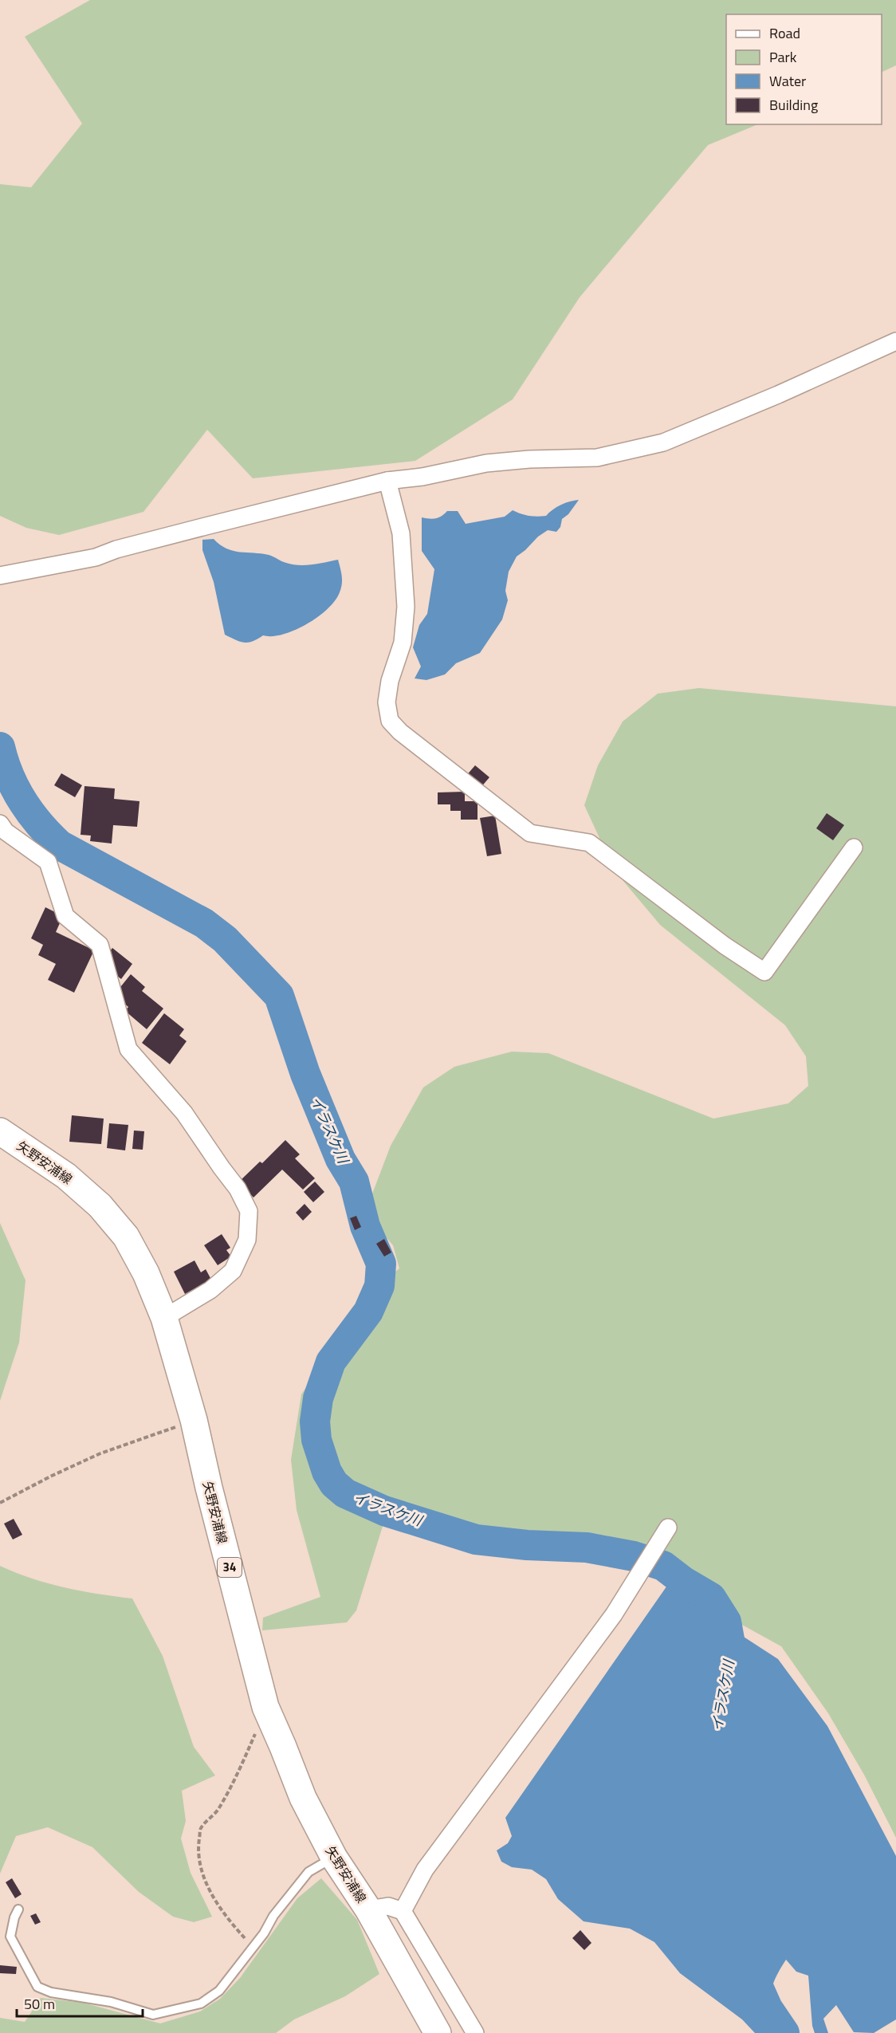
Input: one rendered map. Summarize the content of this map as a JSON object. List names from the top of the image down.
{
  "streets": {
    "main road": ["矢野安浦線", "34"]
  },
  "water": ["イラスケ川"],
  "legend": [
    "Road",
    "Park",
    "Water",
    "Building"
  ],
  "scale_bar": "50 m"
}
